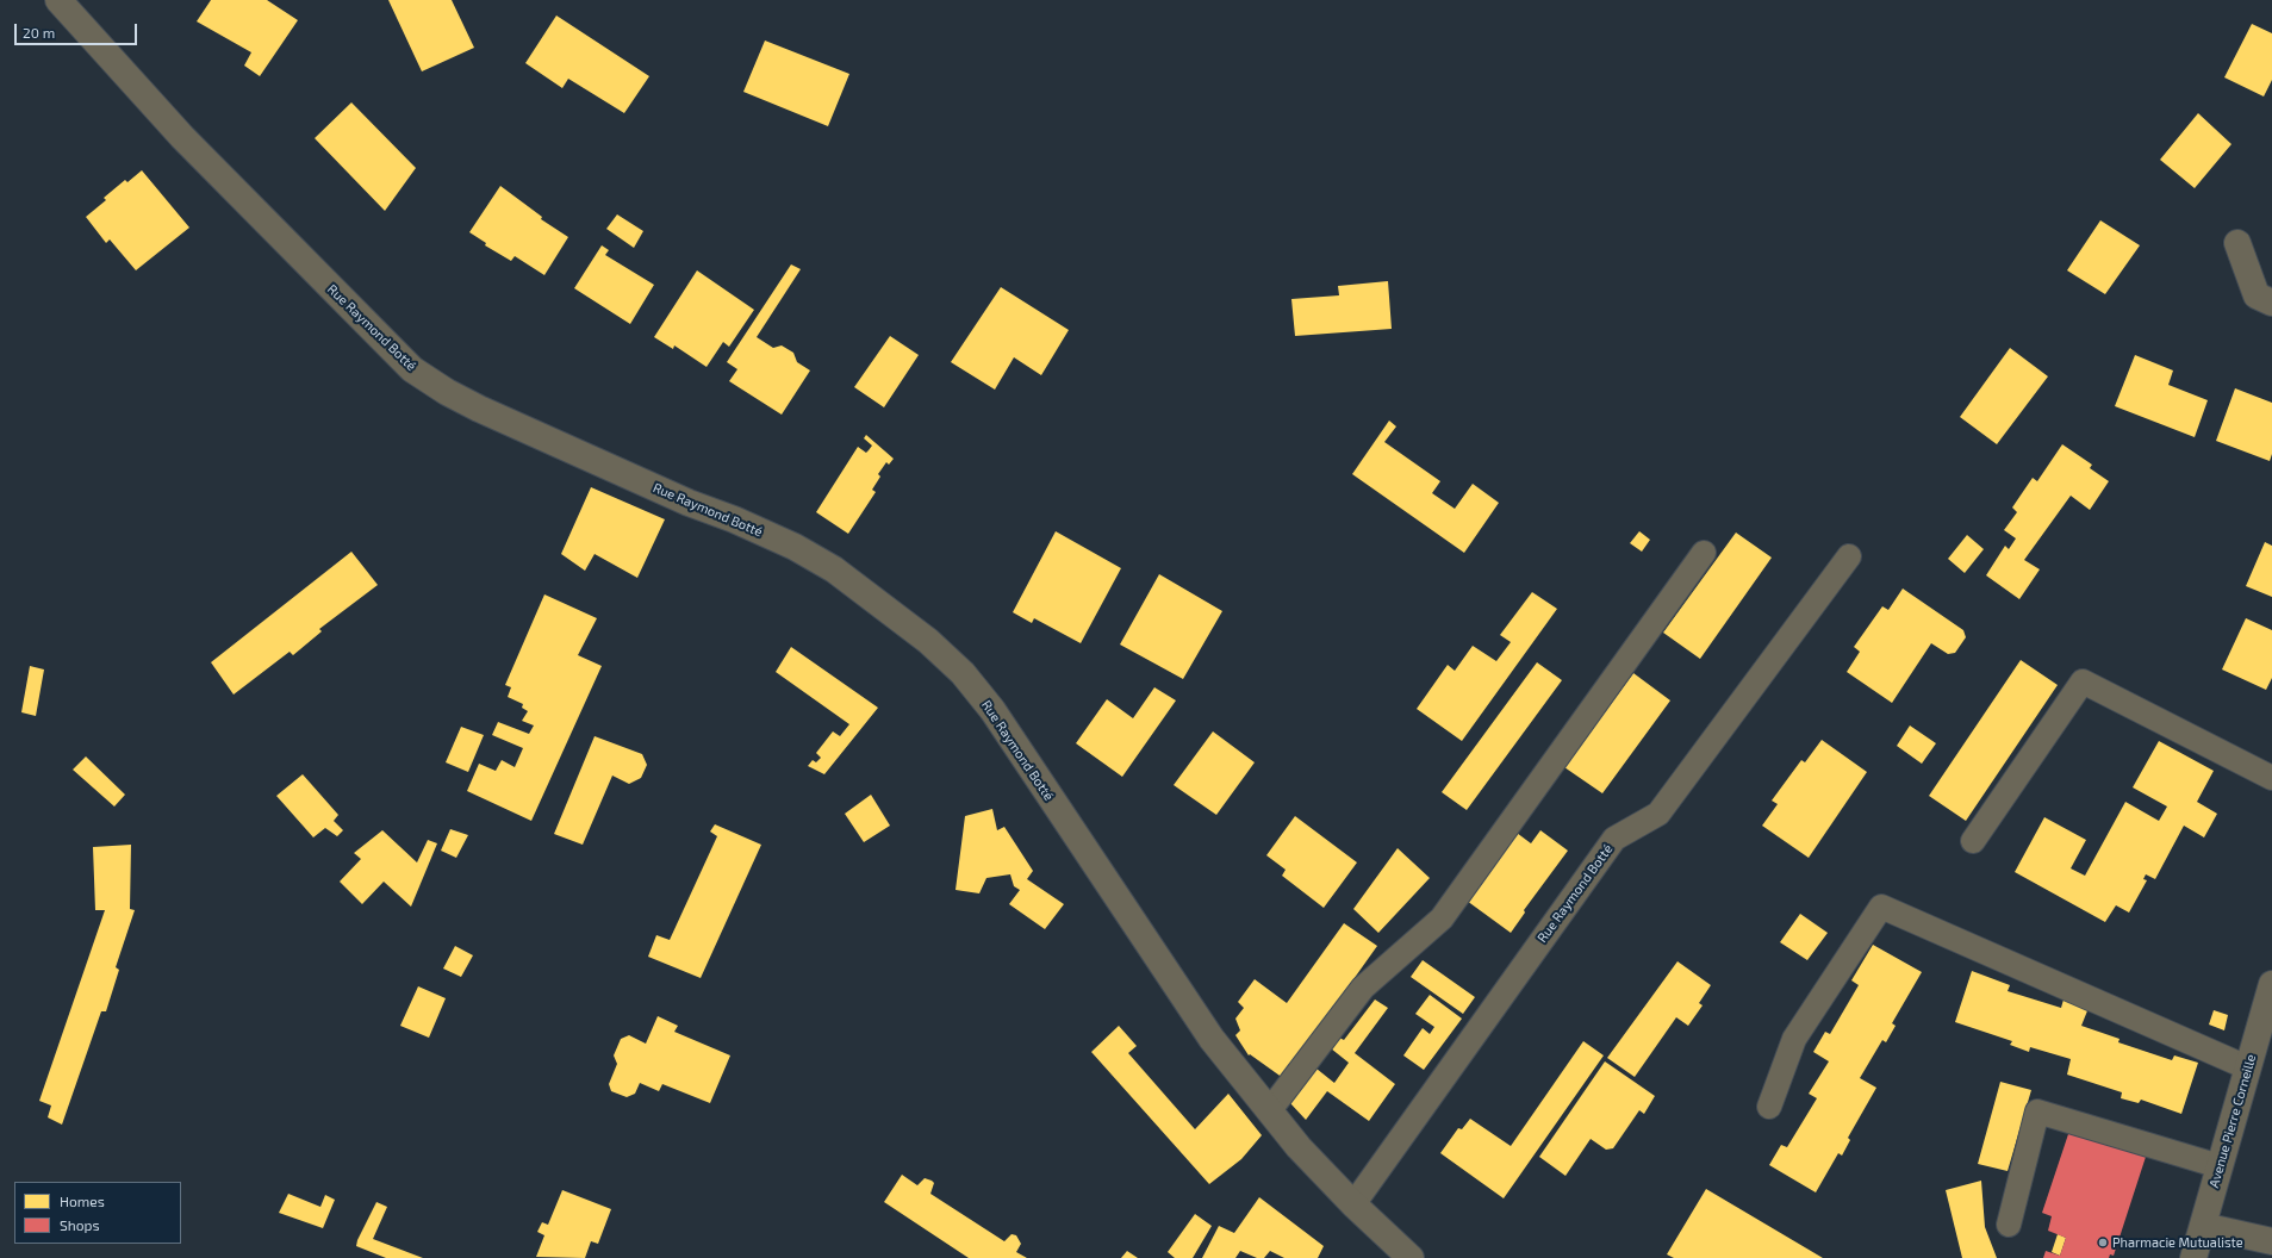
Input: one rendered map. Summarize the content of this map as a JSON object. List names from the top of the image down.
{
  "streets": {
    "street": ["Rue Raymond Botté", "Avenue Pierre Corneille"]
  },
  "places": ["Pharmacie Mutualiste"],
  "legend": ["Homes", "Shops"],
  "scale_bar": "20 m"
}
